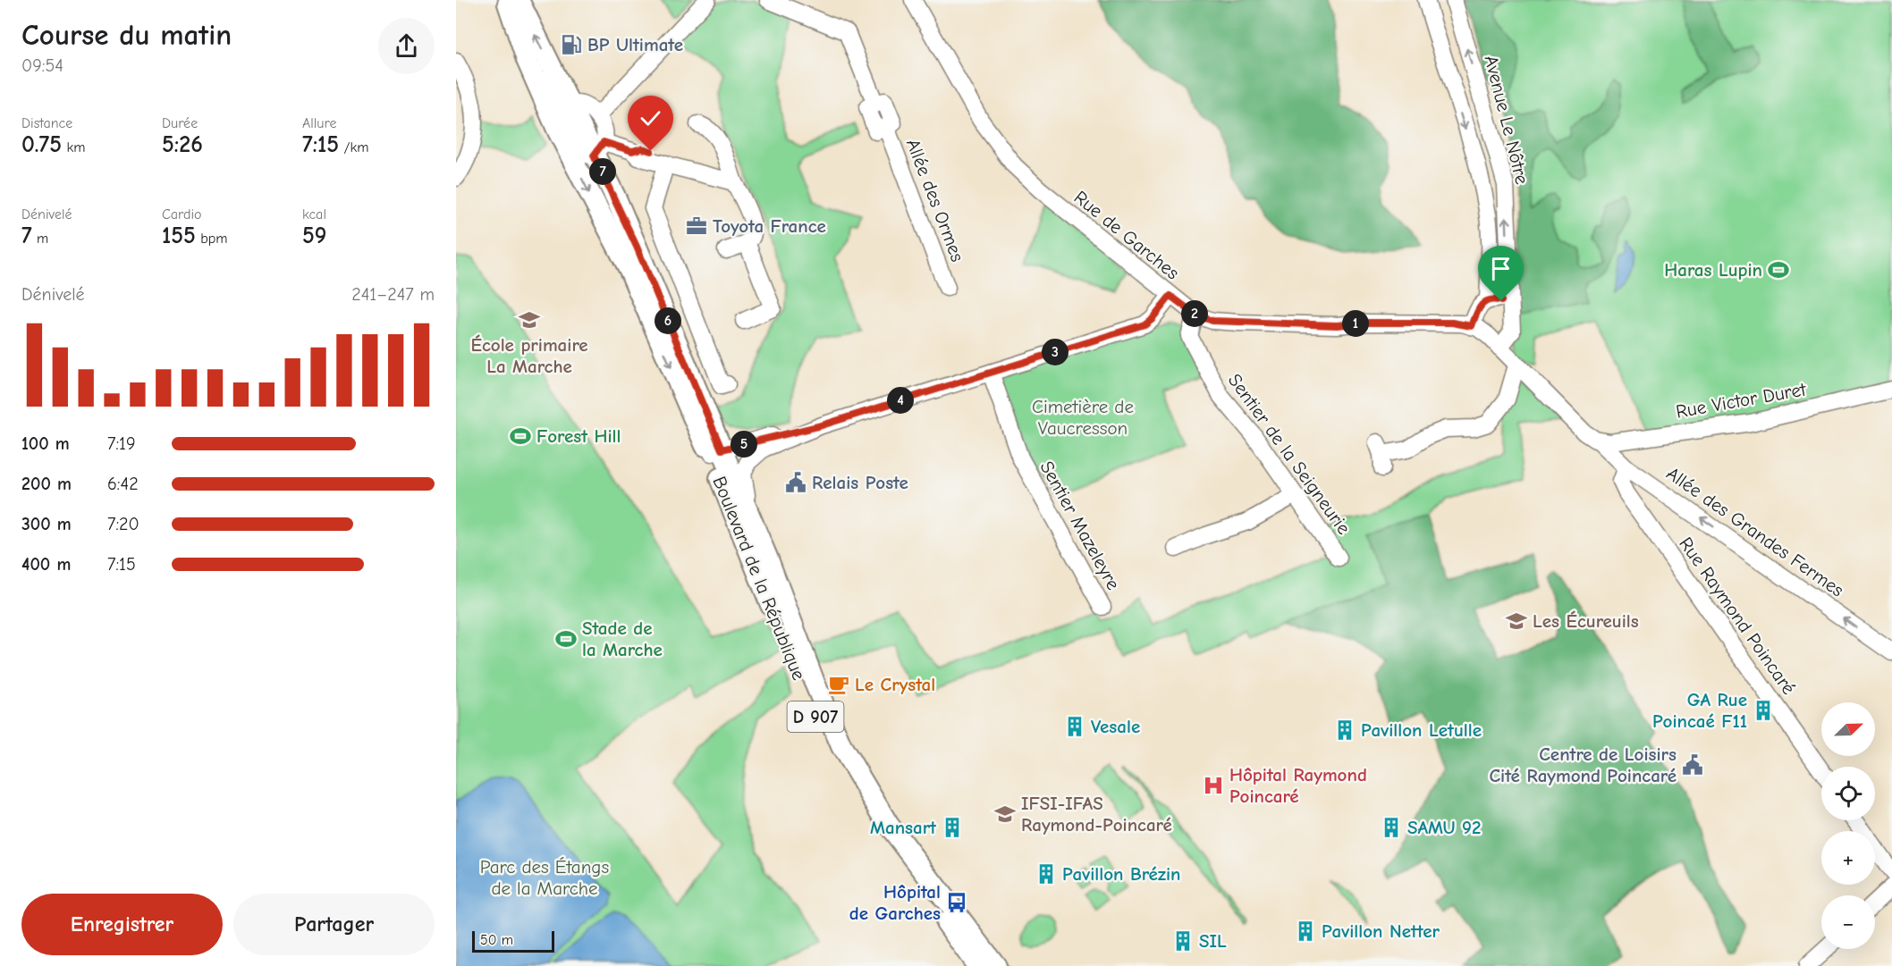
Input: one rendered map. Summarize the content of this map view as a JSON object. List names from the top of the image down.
{
  "streets": {
    "main road": ["Boulevard de la République", "D 907"],
    "street": [
      "Avenue Le Nôtre",
      "Allée des Ormes",
      "Rue de Garches",
      "Rue Victor Duret",
      "Sentier de la Seigneurie",
      "Sentier Mazeleyre",
      "Allée des Grandes Fermes",
      "Rue Raymond Poincaré"
    ]
  },
  "crossings": [
    ["Avenue Le Nôtre", "Rue de Garches"],
    ["Rue de Garches", "Rue Victor Duret"],
    ["Rue de Garches", "Sentier de la Seigneurie"],
    ["Rue de Garches", "Allée des Grandes Fermes"],
    ["Rue Victor Duret", "Allée des Grandes Fermes"],
    ["Allée des Grandes Fermes", "Rue Raymond Poincaré"],
    ["Boulevard de la République", "D 907"]
  ],
  "one_way": ["Allée des Grandes Fermes"],
  "parks": ["Cimetière de Vaucresson", "Parc des Étangs de la Marche"],
  "places": {
    "fuel station": ["BP Ultimate"],
    "office": ["Toyota France"],
    "sports": ["Haras Lupin", "Forest Hill", "Stade de la Marche"],
    "school or university": ["École primaire La Marche", "Les Écureuils", "IFSI-IFAS Raymond-Poincaré"],
    "public building": ["Relais Poste", "Centre de Loisirs Cité Raymond Poincaré"],
    "cafe": ["Le Crystal"],
    "building": [
      "GA Rue Poincaé F11",
      "Vesale",
      "Pavillon Letulle",
      "Mansart",
      "SAMU 92",
      "Pavillon Brézin",
      "Pavillon Netter",
      "SIL"
    ],
    "hospital": ["Hôpital Raymond Poincaré"],
    "bus stop": ["Hôpital de Garches"]
  },
  "scale_bar": "50 m",
  "north": "top right",
  "page": {
    "heading": ["Course du matin", "09:54"],
    "stats": [
      ["Distance", "0.75 km"],
      ["Durée", "5:26"],
      ["Allure", "7:15 /km"],
      ["Dénivelé", "7 m"],
      ["Cardio", "155 bpm"],
      ["kcal", "59"]
    ],
    "pins": [
      "7",
      "2",
      "6",
      "1",
      "3",
      "4",
      "5"
    ],
    "chart": ["Dénivelé", "241–247 m"],
    "list": [
      {
        "name": "100 m",
        "note": "7:19"
      },
      {
        "name": "200 m",
        "note": "6:42"
      },
      {
        "name": "300 m",
        "note": "7:20"
      },
      {
        "name": "400 m",
        "note": "7:15"
      }
    ],
    "map_buttons": ["+", "−"],
    "buttons": ["Enregistrer", "Partager"],
    "scale": "50 m"
  }
}
